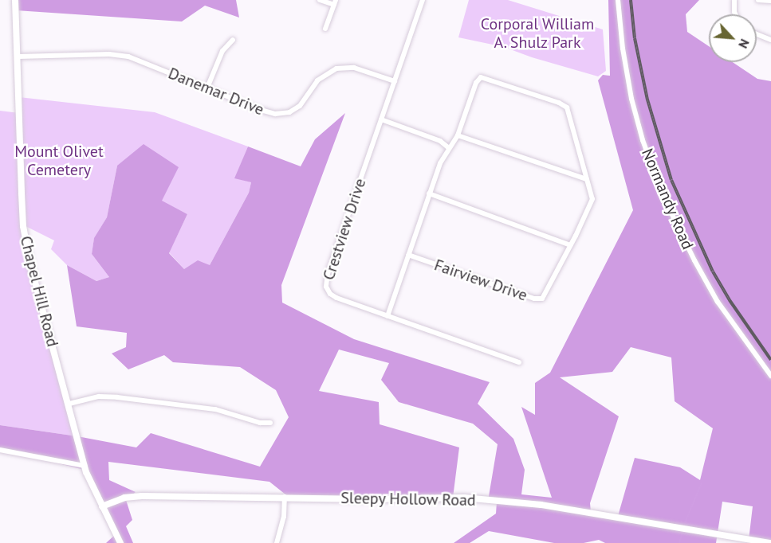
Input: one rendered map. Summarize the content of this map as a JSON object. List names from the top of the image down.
{
  "streets": {
    "street": [
      "Danemar Drive",
      "Normandy Road",
      "Crestview Drive",
      "Fairview Drive",
      "Chapel Hill Road",
      "Sleepy Hollow Road"
    ]
  },
  "crossings": [
    ["Danemar Drive", "Crestview Drive"],
    ["Danemar Drive", "Chapel Hill Road"],
    ["Chapel Hill Road", "Sleepy Hollow Road"]
  ],
  "parks": ["Corporal William A. Shulz Park", "Mount Olivet Cemetery"],
  "north": "bottom right"
}
